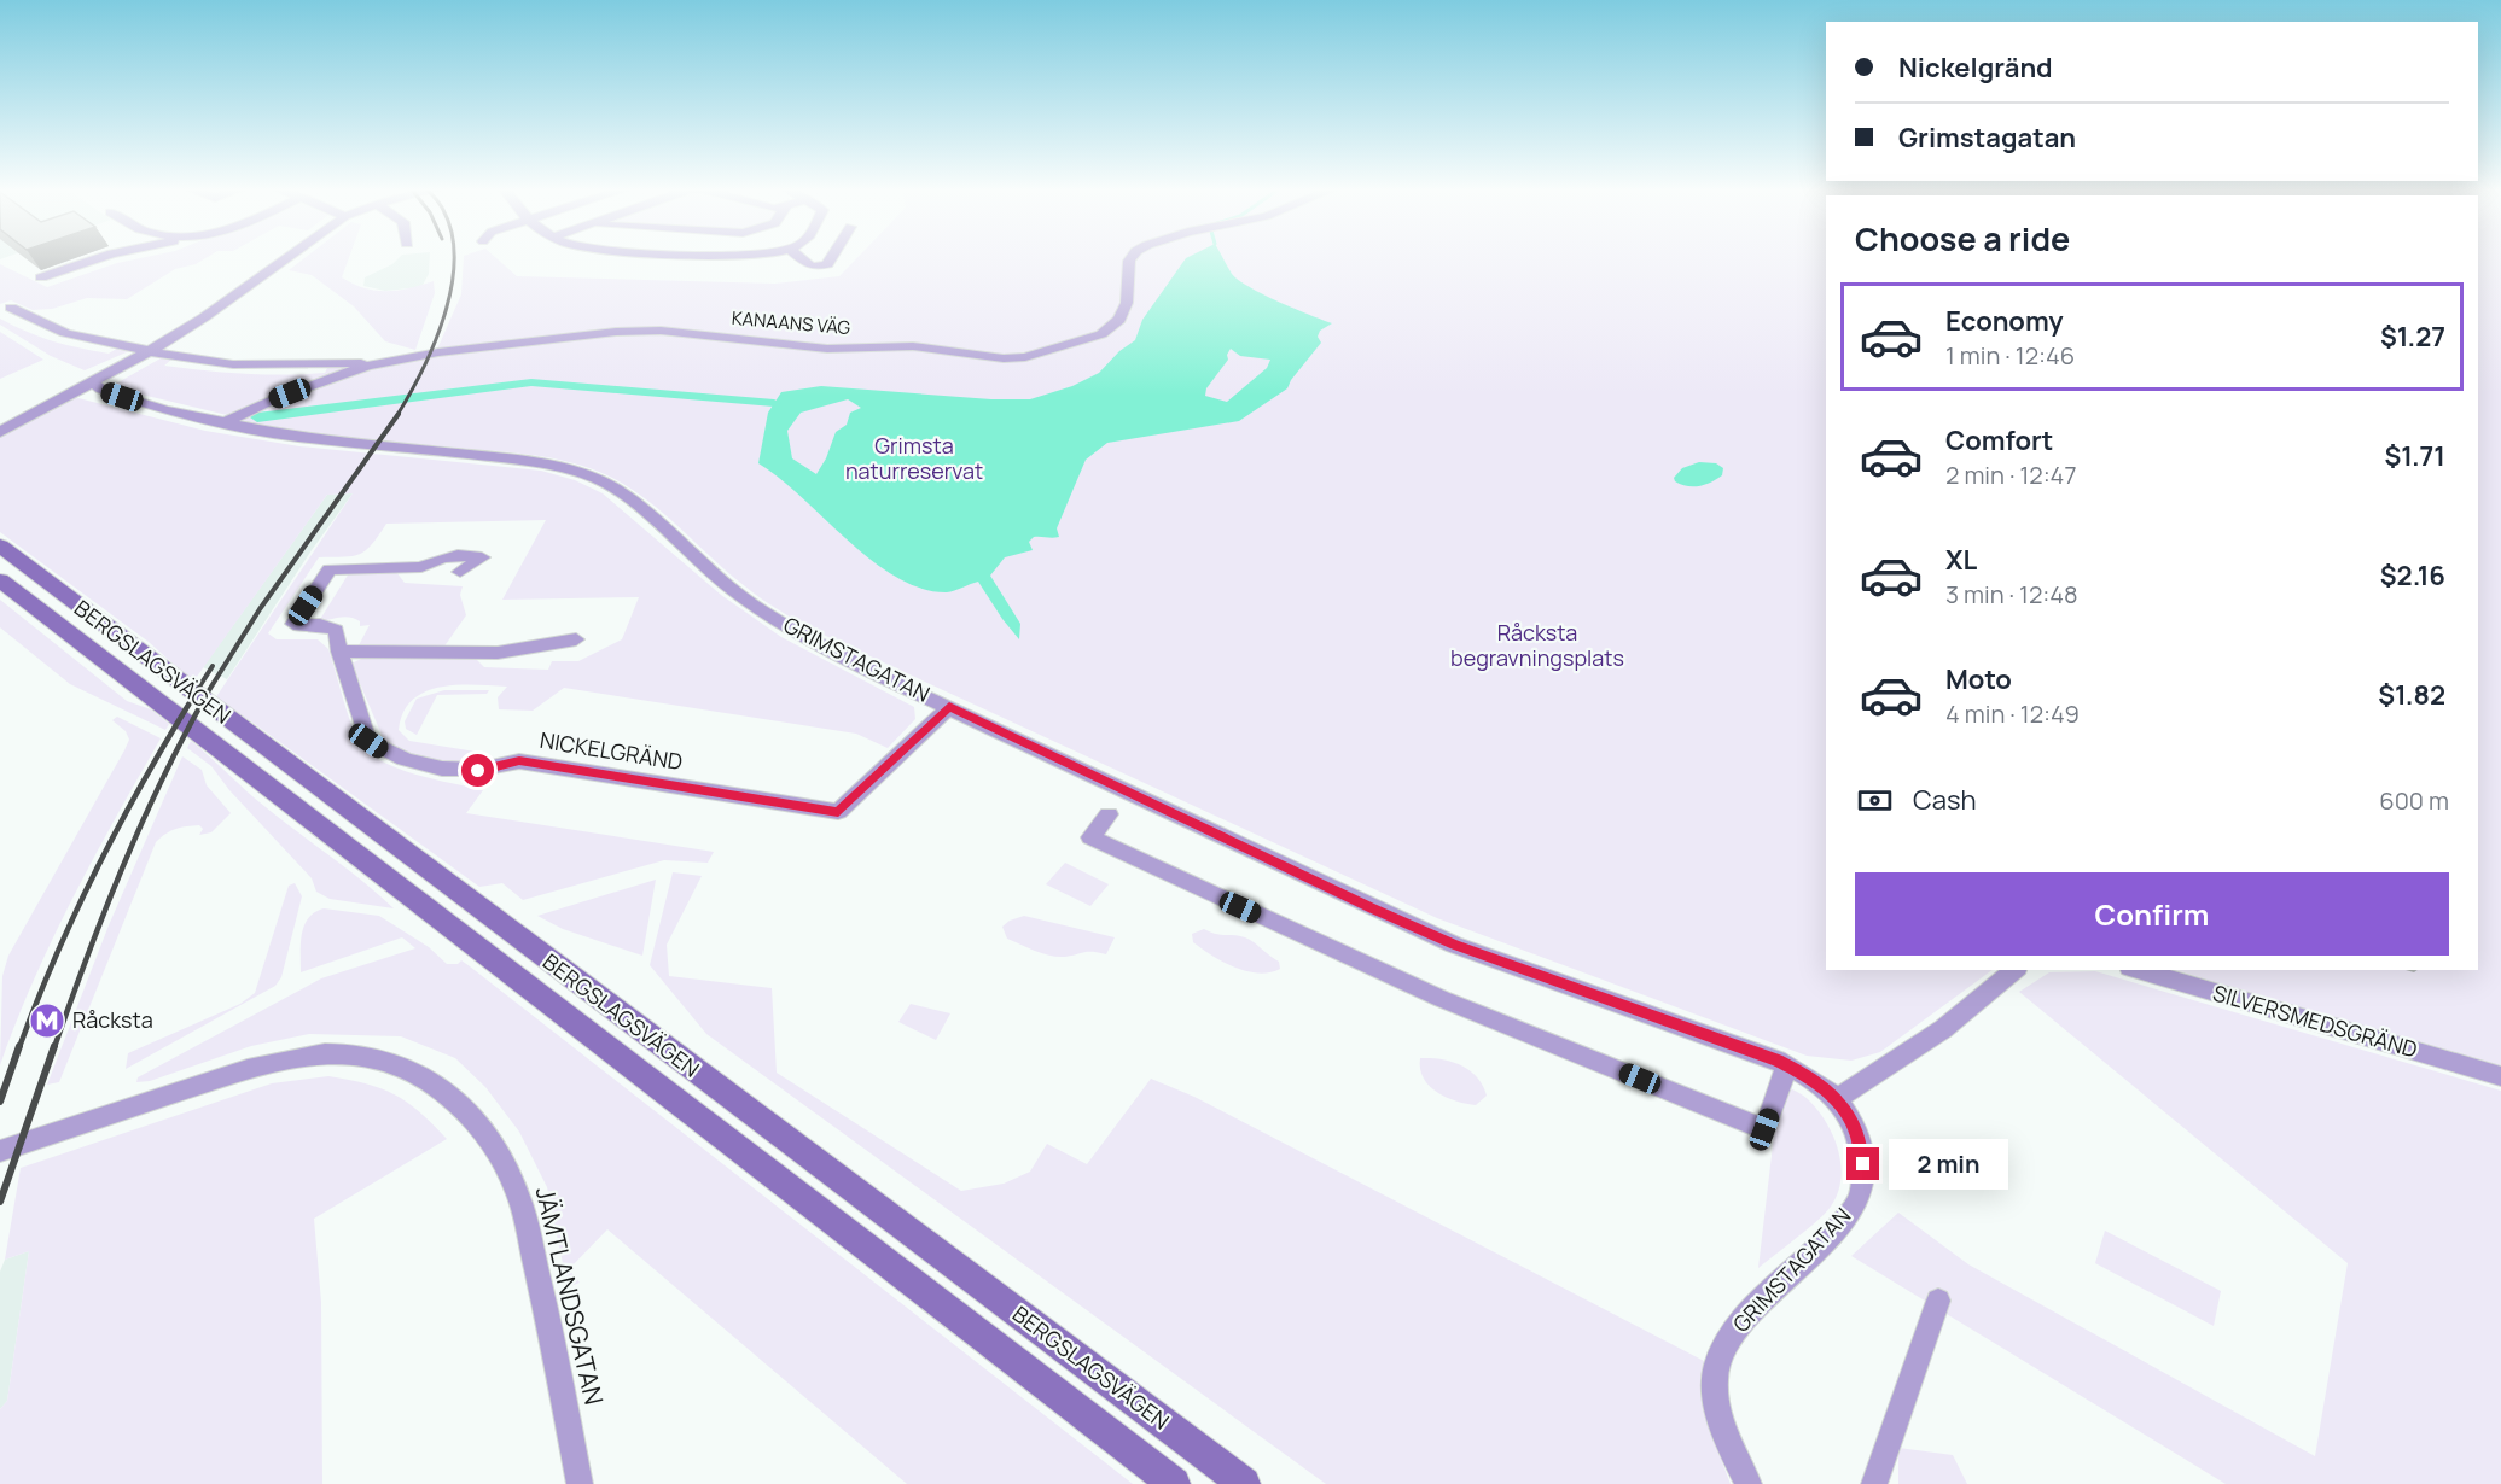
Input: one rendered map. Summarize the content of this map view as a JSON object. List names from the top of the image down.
{
  "streets": {
    "main road": ["BERGSLAGSVÄGEN"],
    "street": [
      "KANAANS VÄG",
      "GRIMSTAGATAN",
      "NICKELGRÄND",
      "SILVERSMEDSGRÄND",
      "JÄMTLANDSGATAN"
    ]
  },
  "crossings": [
    ["KANAANS VÄG", "GRIMSTAGATAN"],
    ["GRIMSTAGATAN", "NICKELGRÄND"]
  ],
  "parks": ["Grimsta naturreservat", "Råcksta begravningsplats"],
  "places": {
    "metro station": ["Råcksta"]
  },
  "page": {
    "banner": ["Nickelgränd", "Grimstagatan"],
    "heading": "Choose a ride",
    "list": [
      {
        "name": "Economy",
        "note": "1 min · 12:46",
        "value": "$1.27"
      },
      {
        "name": "Comfort",
        "note": "2 min · 12:47",
        "value": "$1.71"
      },
      {
        "name": "XL",
        "note": "3 min · 12:48",
        "value": "$2.16"
      },
      {
        "name": "Moto",
        "note": "4 min · 12:49",
        "value": "$1.82"
      }
    ],
    "pay": ["Cash", "600 m"],
    "buttons": "Confirm",
    "bubble": "2 min"
  }
}
